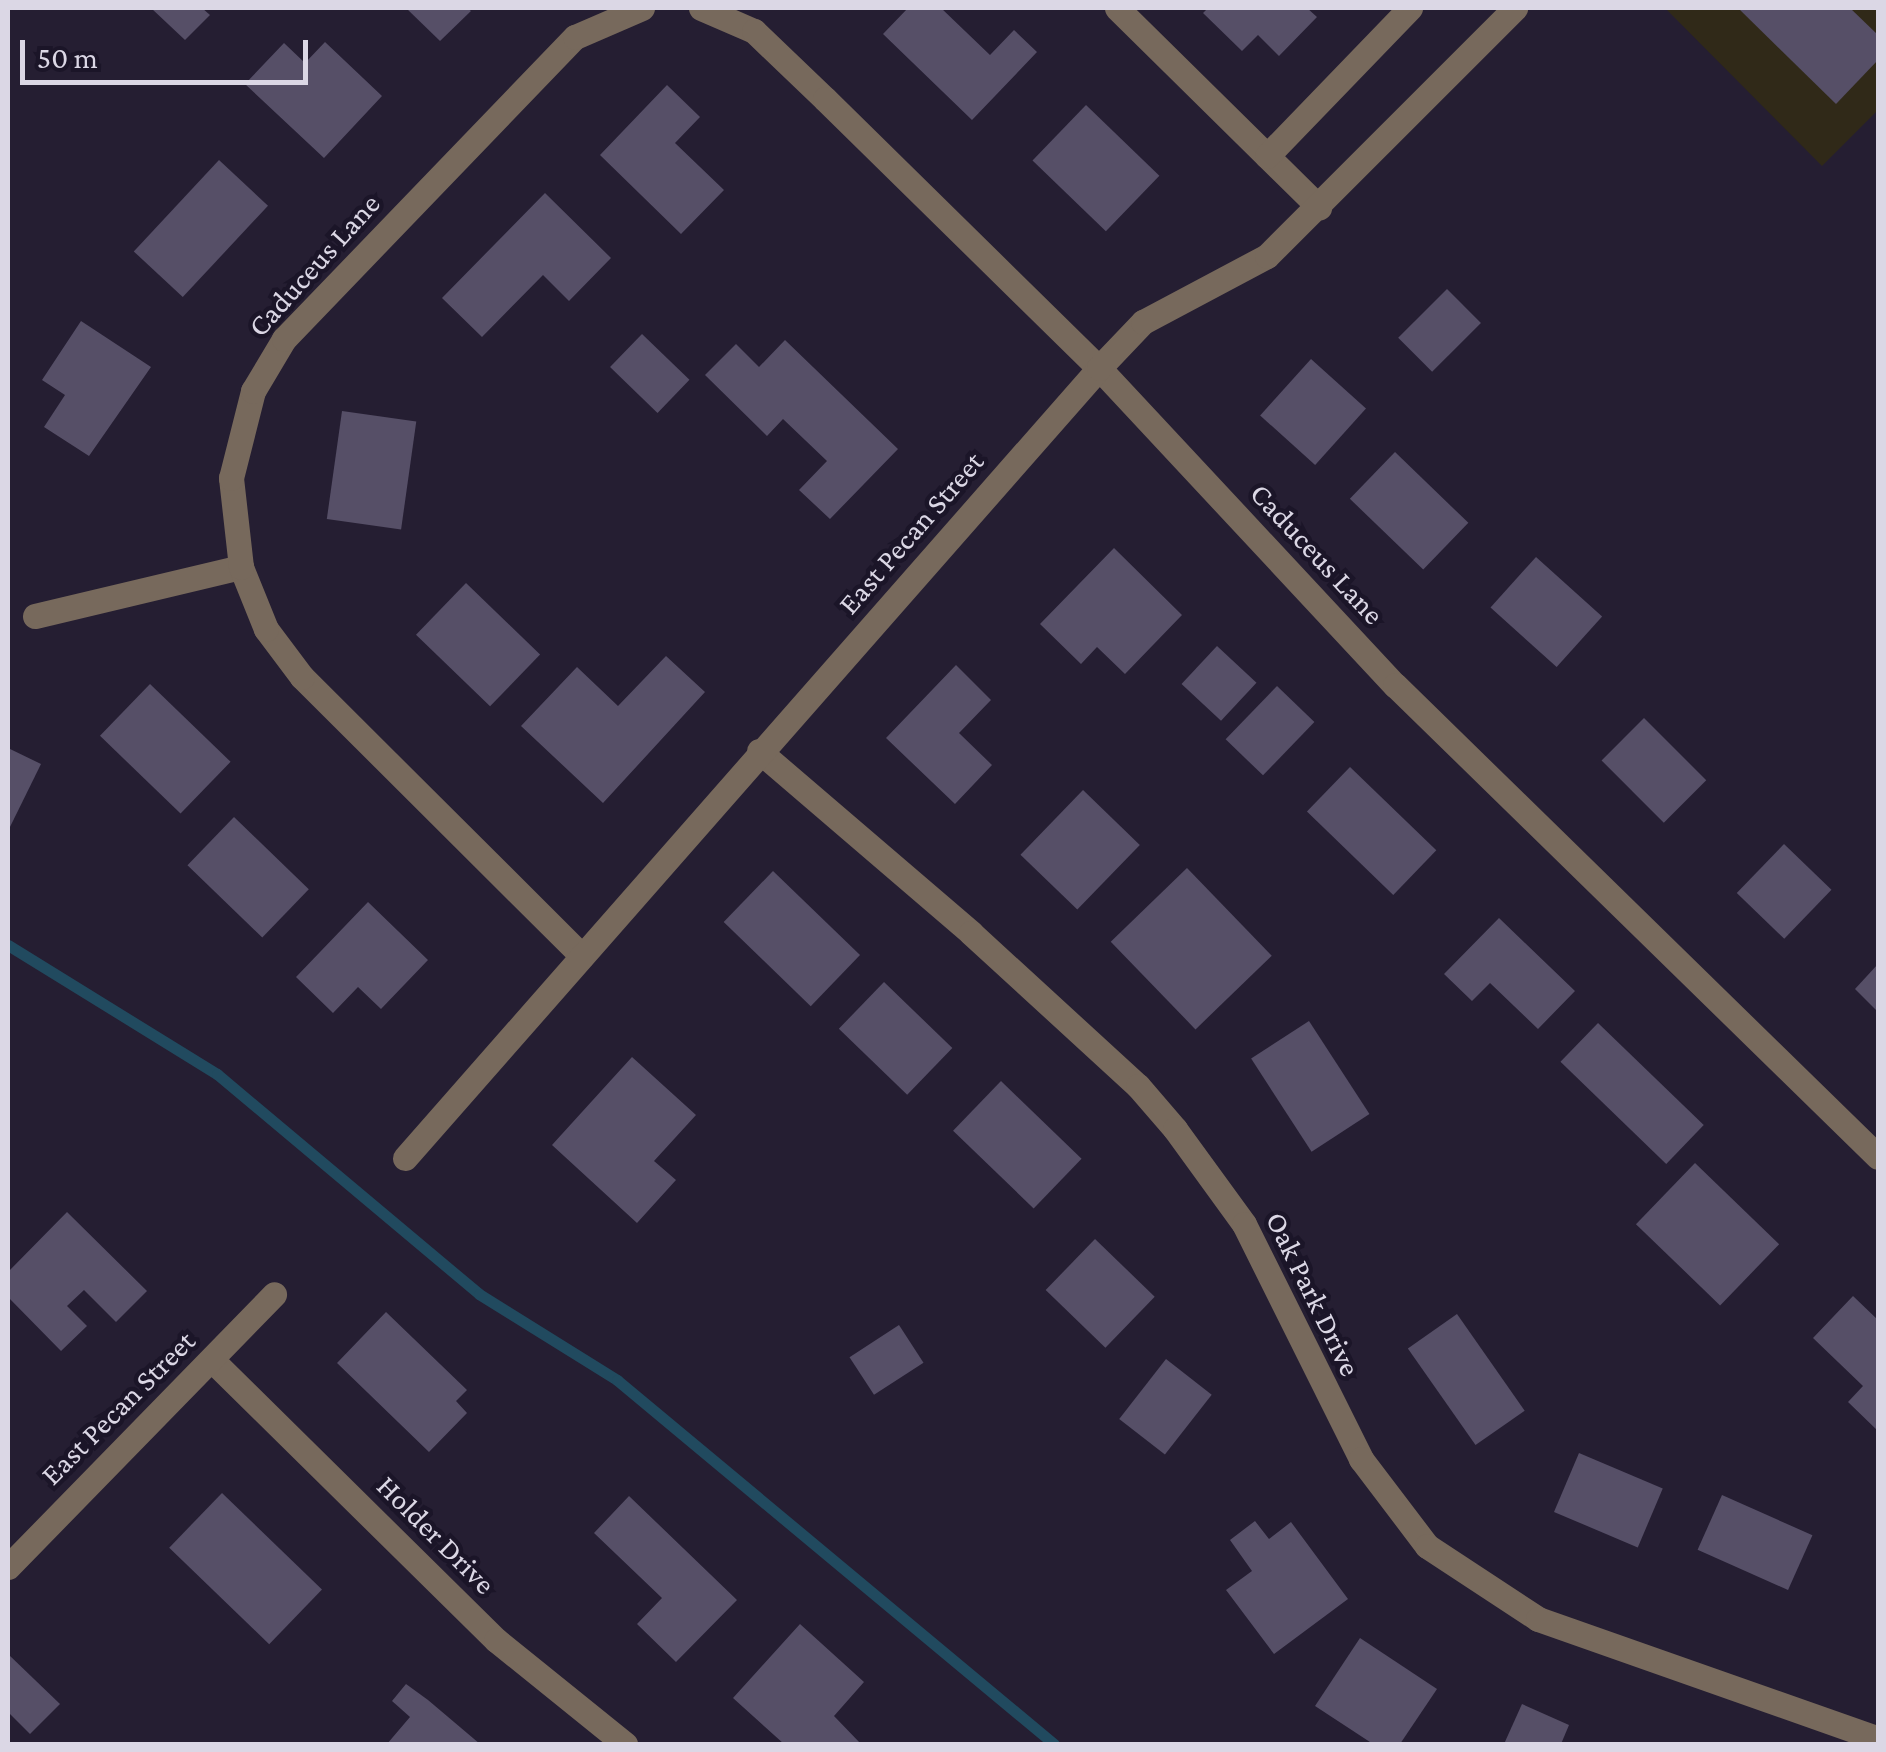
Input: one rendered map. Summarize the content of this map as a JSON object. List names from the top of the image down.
{
  "streets": {
    "street": [
      "Caduceus Lane",
      "East Pecan Street",
      "Oak Park Drive",
      "Holder Drive"
    ]
  },
  "crossings": [
    ["Caduceus Lane", "East Pecan Street"],
    ["East Pecan Street", "Oak Park Drive"],
    ["East Pecan Street", "Holder Drive"]
  ],
  "scale_bar": "50 m"
}
